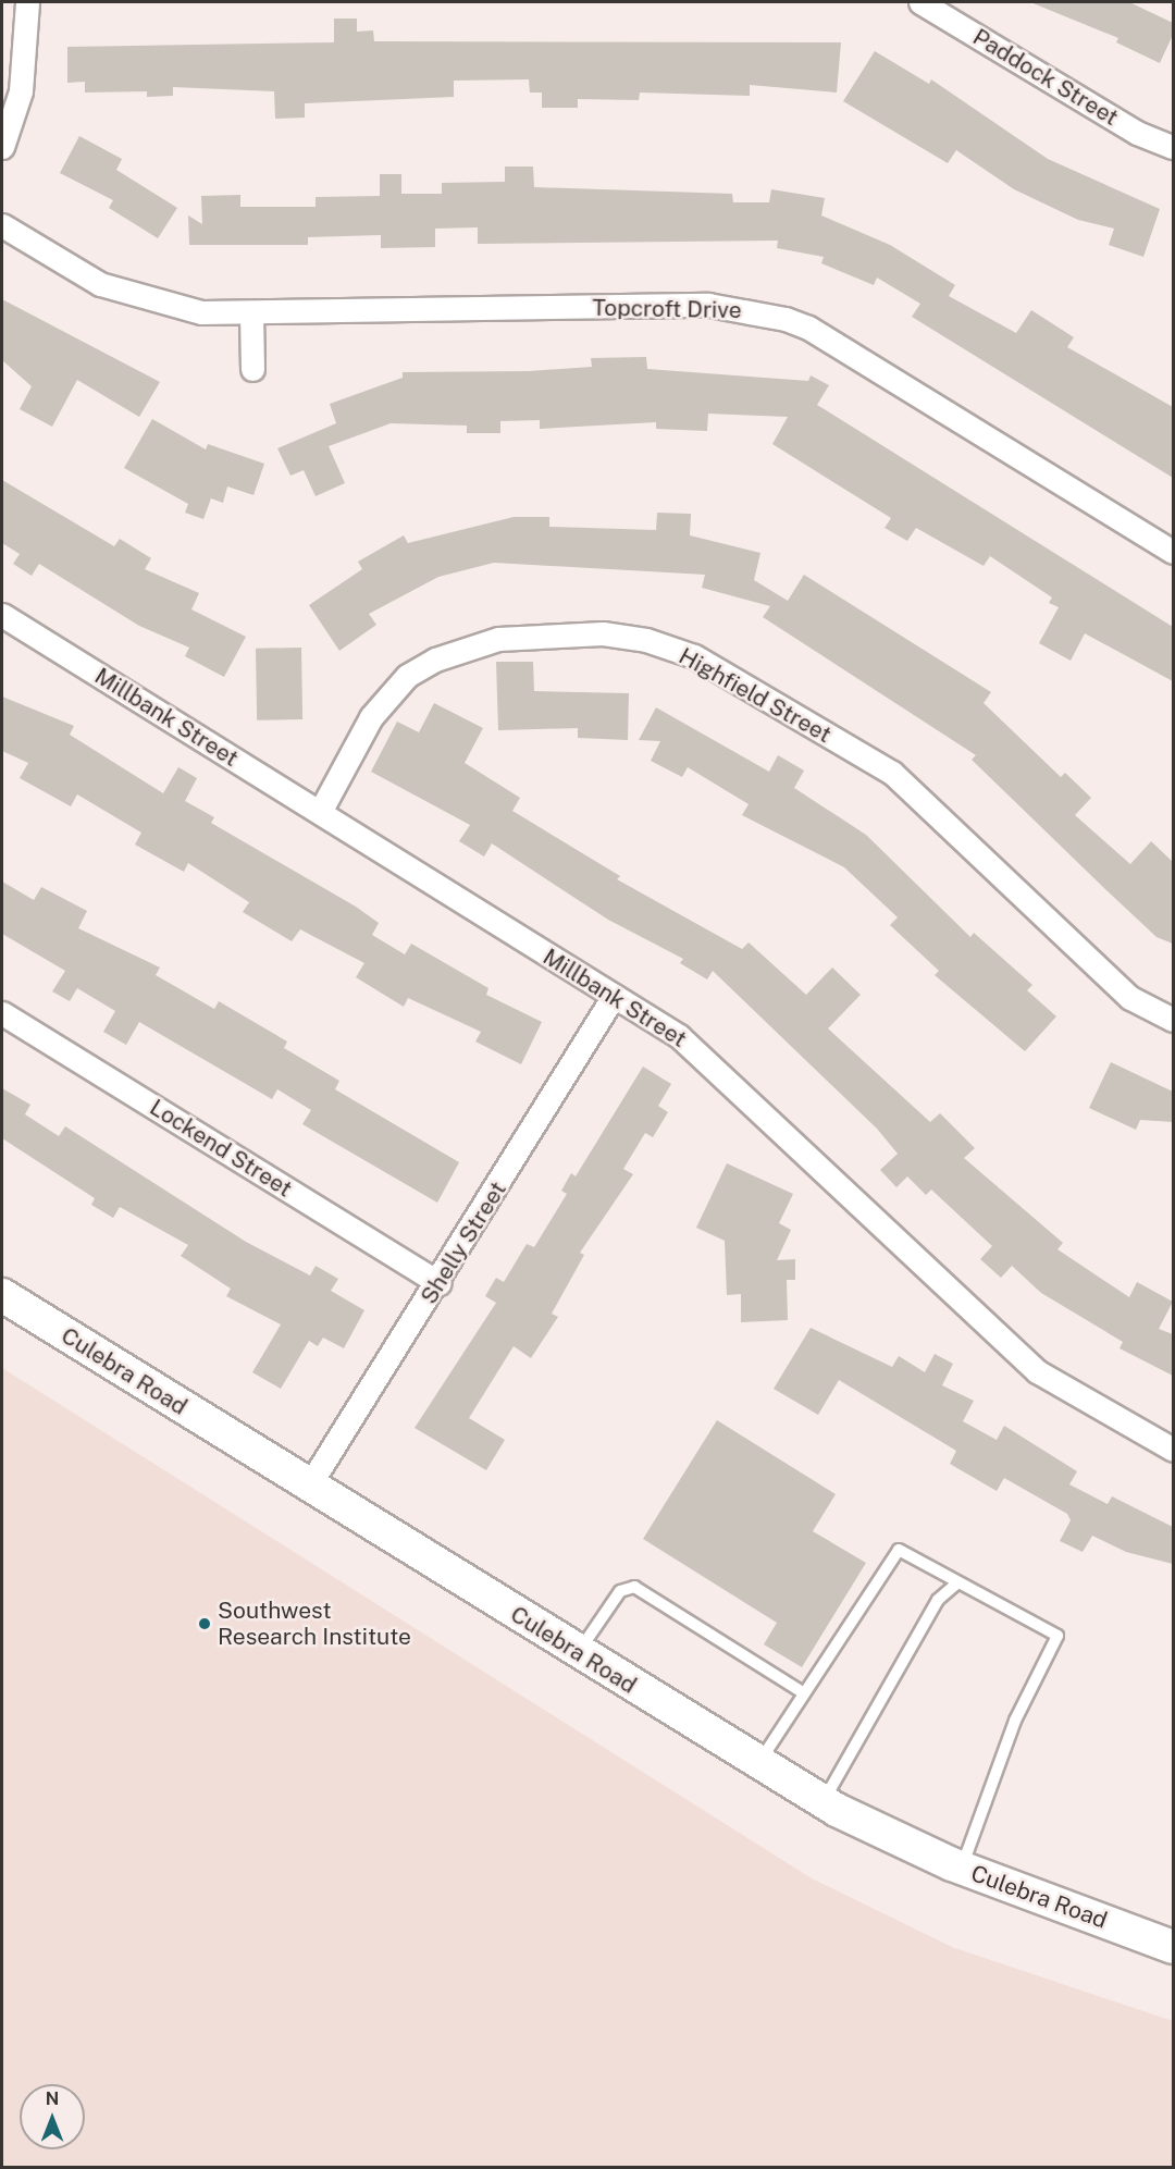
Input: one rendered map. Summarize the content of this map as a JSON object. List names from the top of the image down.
{
  "streets": {
    "main road": ["Culebra Road"],
    "street": [
      "Paddock Street",
      "Topcroft Drive",
      "Highfield Street",
      "Millbank Street",
      "Lockend Street",
      "Shelly Street"
    ]
  },
  "crossings": [
    ["Highfield Street", "Millbank Street"],
    ["Millbank Street", "Shelly Street"],
    ["Lockend Street", "Shelly Street"],
    ["Shelly Street", "Culebra Road"]
  ],
  "places": ["Southwest Research Institute"],
  "north": "top"
}
